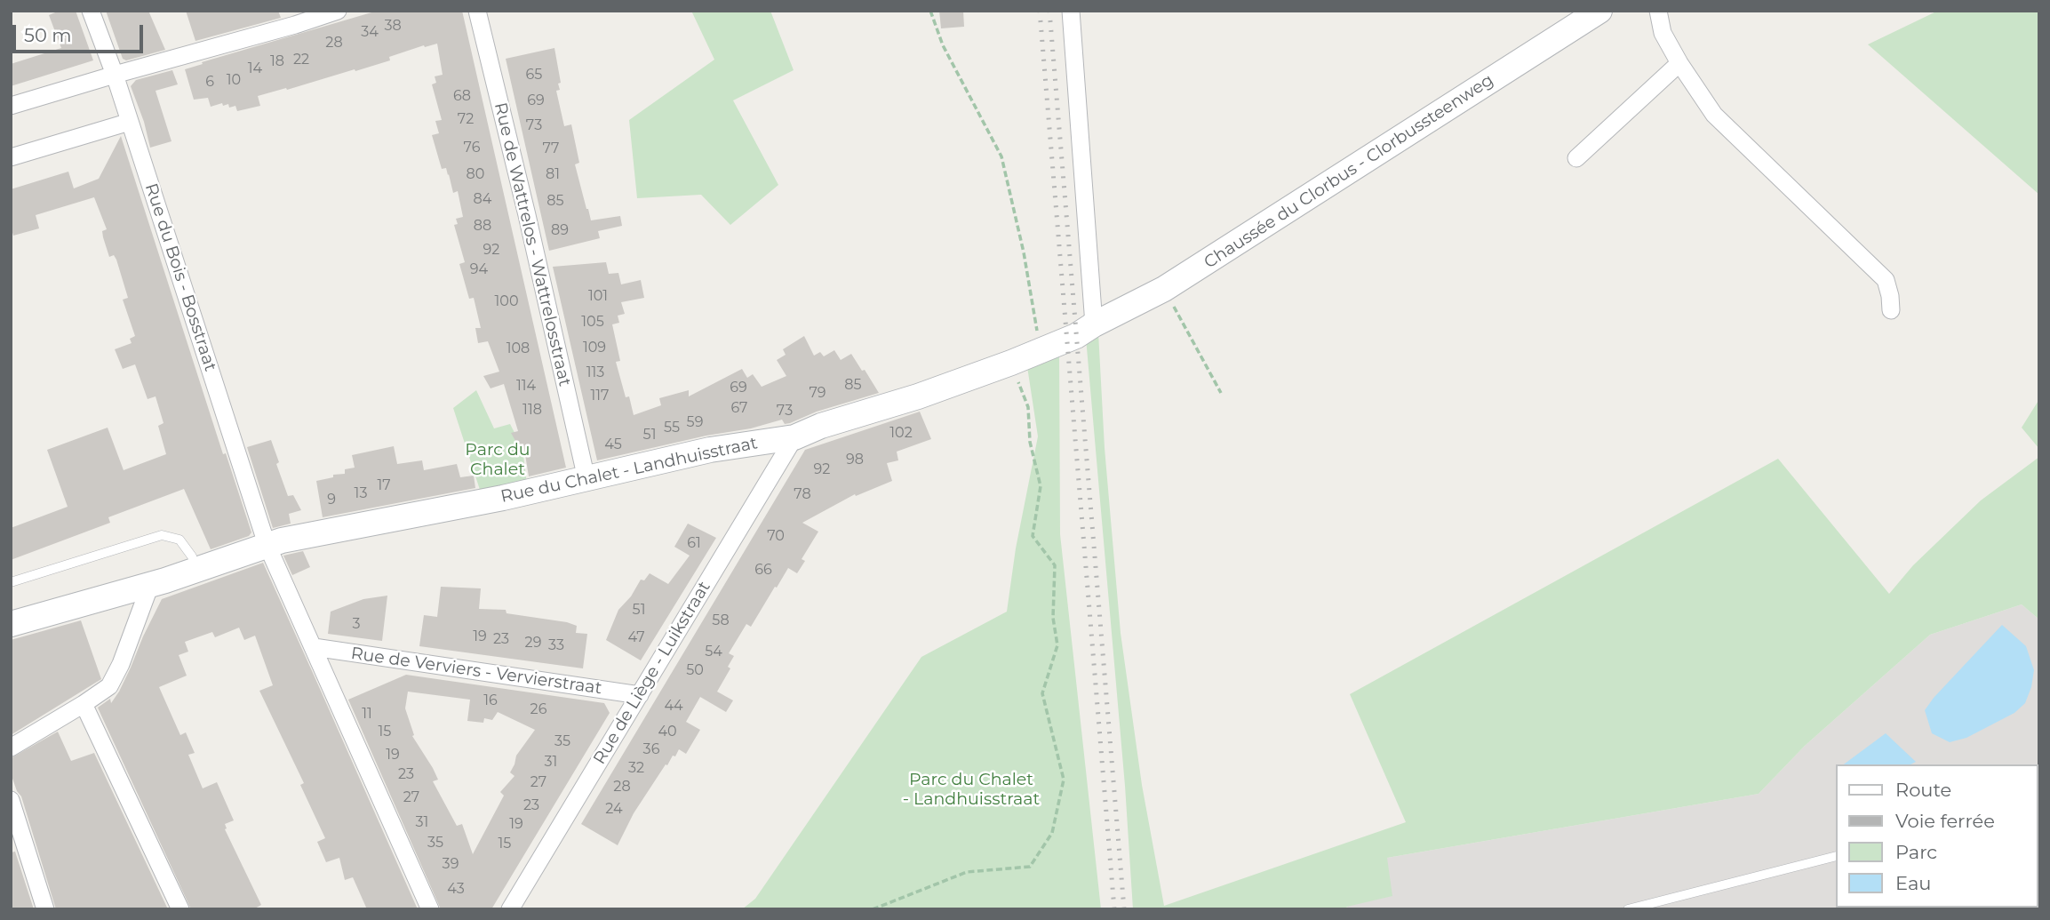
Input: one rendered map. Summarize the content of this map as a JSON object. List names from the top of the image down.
{
  "streets": {
    "street": [
      "Chaussée du Clorbus - Clorbussteenweg",
      "Rue de Wattrelos - Wattrelosstraat",
      "Rue du Bois - Bosstraat",
      "Rue du Chalet - Landhuisstraat",
      "Rue de Verviers - Vervierstraat",
      "Rue de Liège - Luikstraat"
    ]
  },
  "crossings": [
    ["Chaussée du Clorbus - Clorbussteenweg", "Rue du Chalet - Landhuisstraat"],
    ["Rue de Wattrelos - Wattrelosstraat", "Rue du Chalet - Landhuisstraat"],
    ["Rue du Bois - Bosstraat", "Rue du Chalet - Landhuisstraat"],
    ["Rue du Bois - Bosstraat", "Rue de Verviers - Vervierstraat"],
    ["Rue du Chalet - Landhuisstraat", "Rue de Liège - Luikstraat"],
    ["Rue de Verviers - Vervierstraat", "Rue de Liège - Luikstraat"]
  ],
  "parks": ["Parc du Chalet", "Parc du Chalet - Landhuisstraat"],
  "house_numbers": [
    "38",
    "34",
    "28",
    "22",
    "18",
    "14",
    "65",
    "10",
    "6",
    "68",
    "69",
    "72",
    "73",
    "76",
    "77",
    "80",
    "81",
    "84",
    "85",
    "88",
    "89",
    "92",
    "94",
    "101",
    "100",
    "105",
    "109",
    "108",
    "113",
    "85",
    "114",
    "69",
    "79",
    "117",
    "67",
    "118",
    "73",
    "59",
    "55",
    "102",
    "51",
    "45",
    "98",
    "92",
    "17",
    "13",
    "78",
    "9",
    "70",
    "61",
    "66",
    "51",
    "58",
    "3",
    "19",
    "47",
    "23",
    "29",
    "33",
    "54",
    "50",
    "16",
    "44",
    "26",
    "11",
    "15",
    "40",
    "35",
    "36",
    "19",
    "31",
    "32",
    "23",
    "27",
    "28",
    "27",
    "23",
    "24",
    "31",
    "19",
    "35",
    "15",
    "39",
    "43"
  ],
  "legend": [
    "Route",
    "Voie ferrée",
    "Parc",
    "Eau"
  ],
  "scale_bar": "50 m"
}
